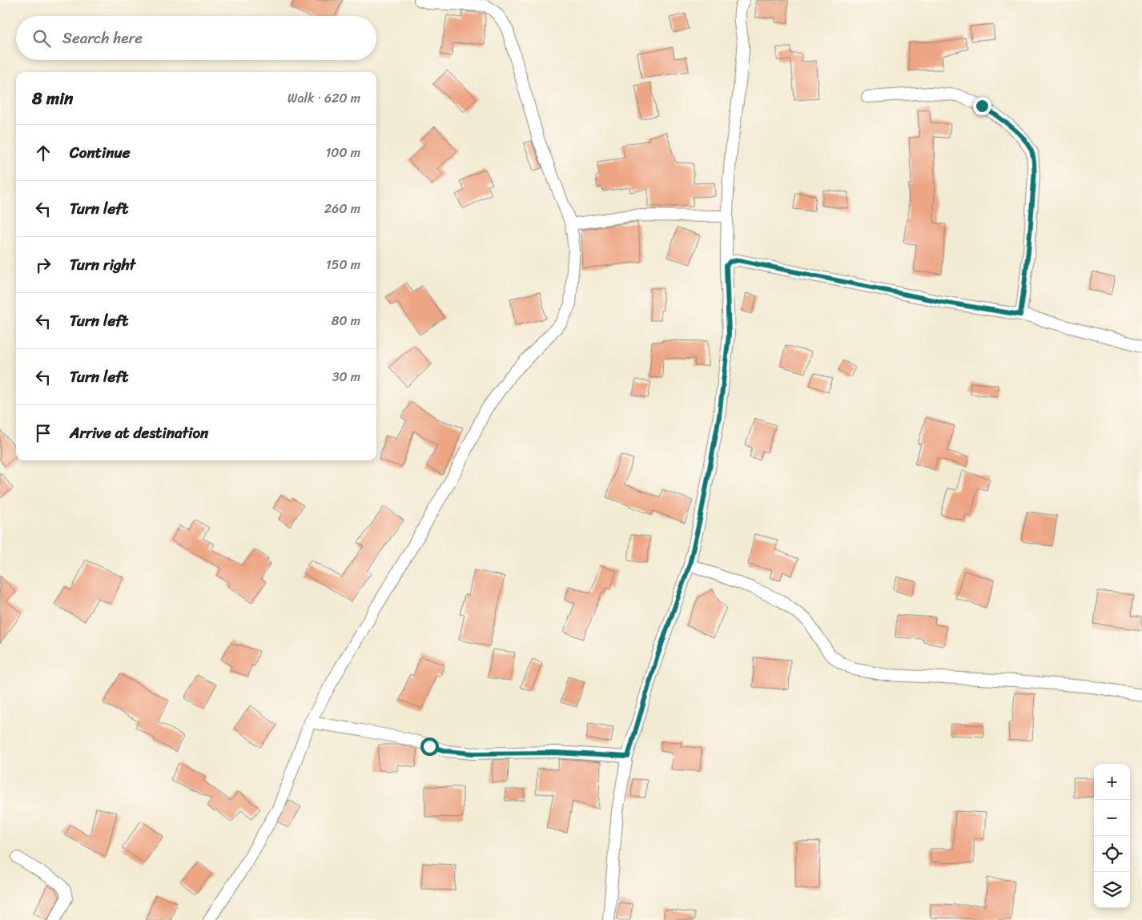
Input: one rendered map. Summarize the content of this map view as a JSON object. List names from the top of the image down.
{
  "page": {
    "search": "Search here",
    "heading": ["8 min", "Walk · 620 m"],
    "list": [
      ["Continue", "100 m"],
      ["Turn left", "260 m"],
      ["Turn right", "150 m"],
      ["Turn left", "80 m"],
      ["Turn left", "30 m"],
      "Arrive at destination"
    ],
    "map_buttons": ["+", "−"]
  }
}
